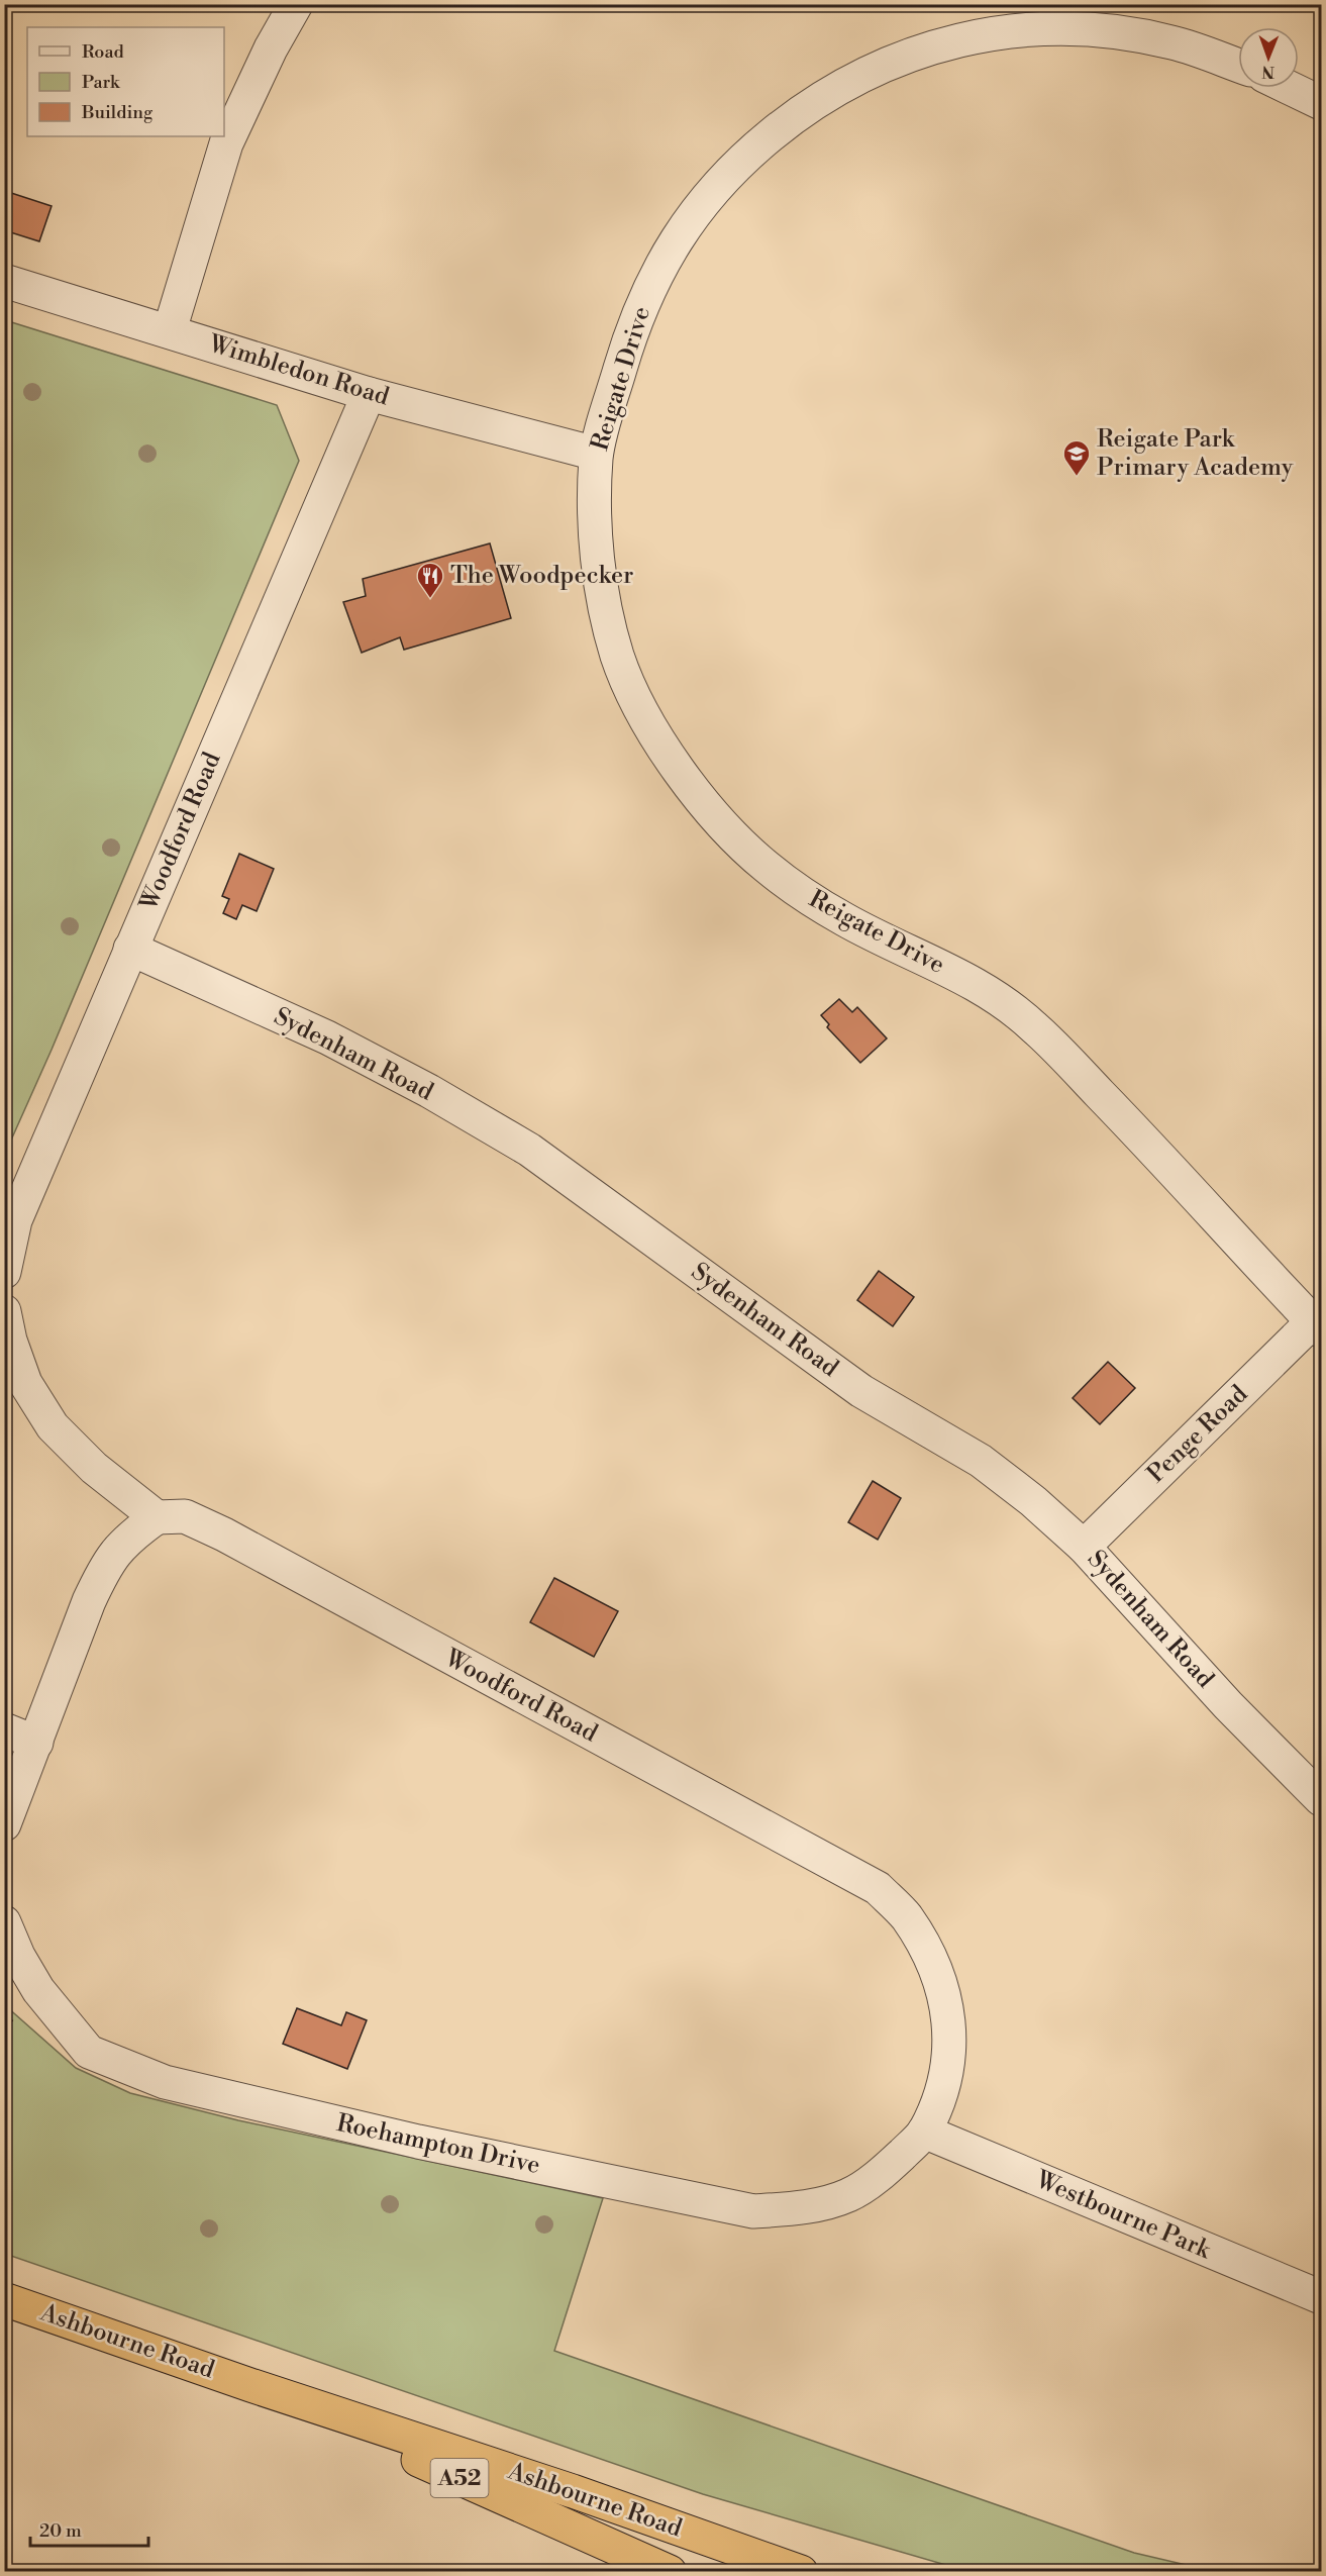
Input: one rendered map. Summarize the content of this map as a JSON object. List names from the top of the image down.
{
  "streets": {
    "highway": ["Ashbourne Road", "A52"],
    "street": [
      "Wimbledon Road",
      "Reigate Drive",
      "Woodford Road",
      "Sydenham Road",
      "Penge Road",
      "Roehampton Drive",
      "Westbourne Park"
    ]
  },
  "crossings": [
    ["Wimbledon Road", "Reigate Drive"],
    ["Wimbledon Road", "Woodford Road"],
    ["Reigate Drive", "Penge Road"],
    ["Woodford Road", "Sydenham Road"],
    ["Woodford Road", "Roehampton Drive"],
    ["Woodford Road", "Westbourne Park"],
    ["Sydenham Road", "Penge Road"],
    ["Roehampton Drive", "Westbourne Park"]
  ],
  "places": {
    "school or university": ["Reigate Park Primary Academy"],
    "restaurant": ["The Woodpecker"]
  },
  "legend": ["Road", "Park", "Building"],
  "scale_bar": "20 m",
  "north": "bottom"
}
